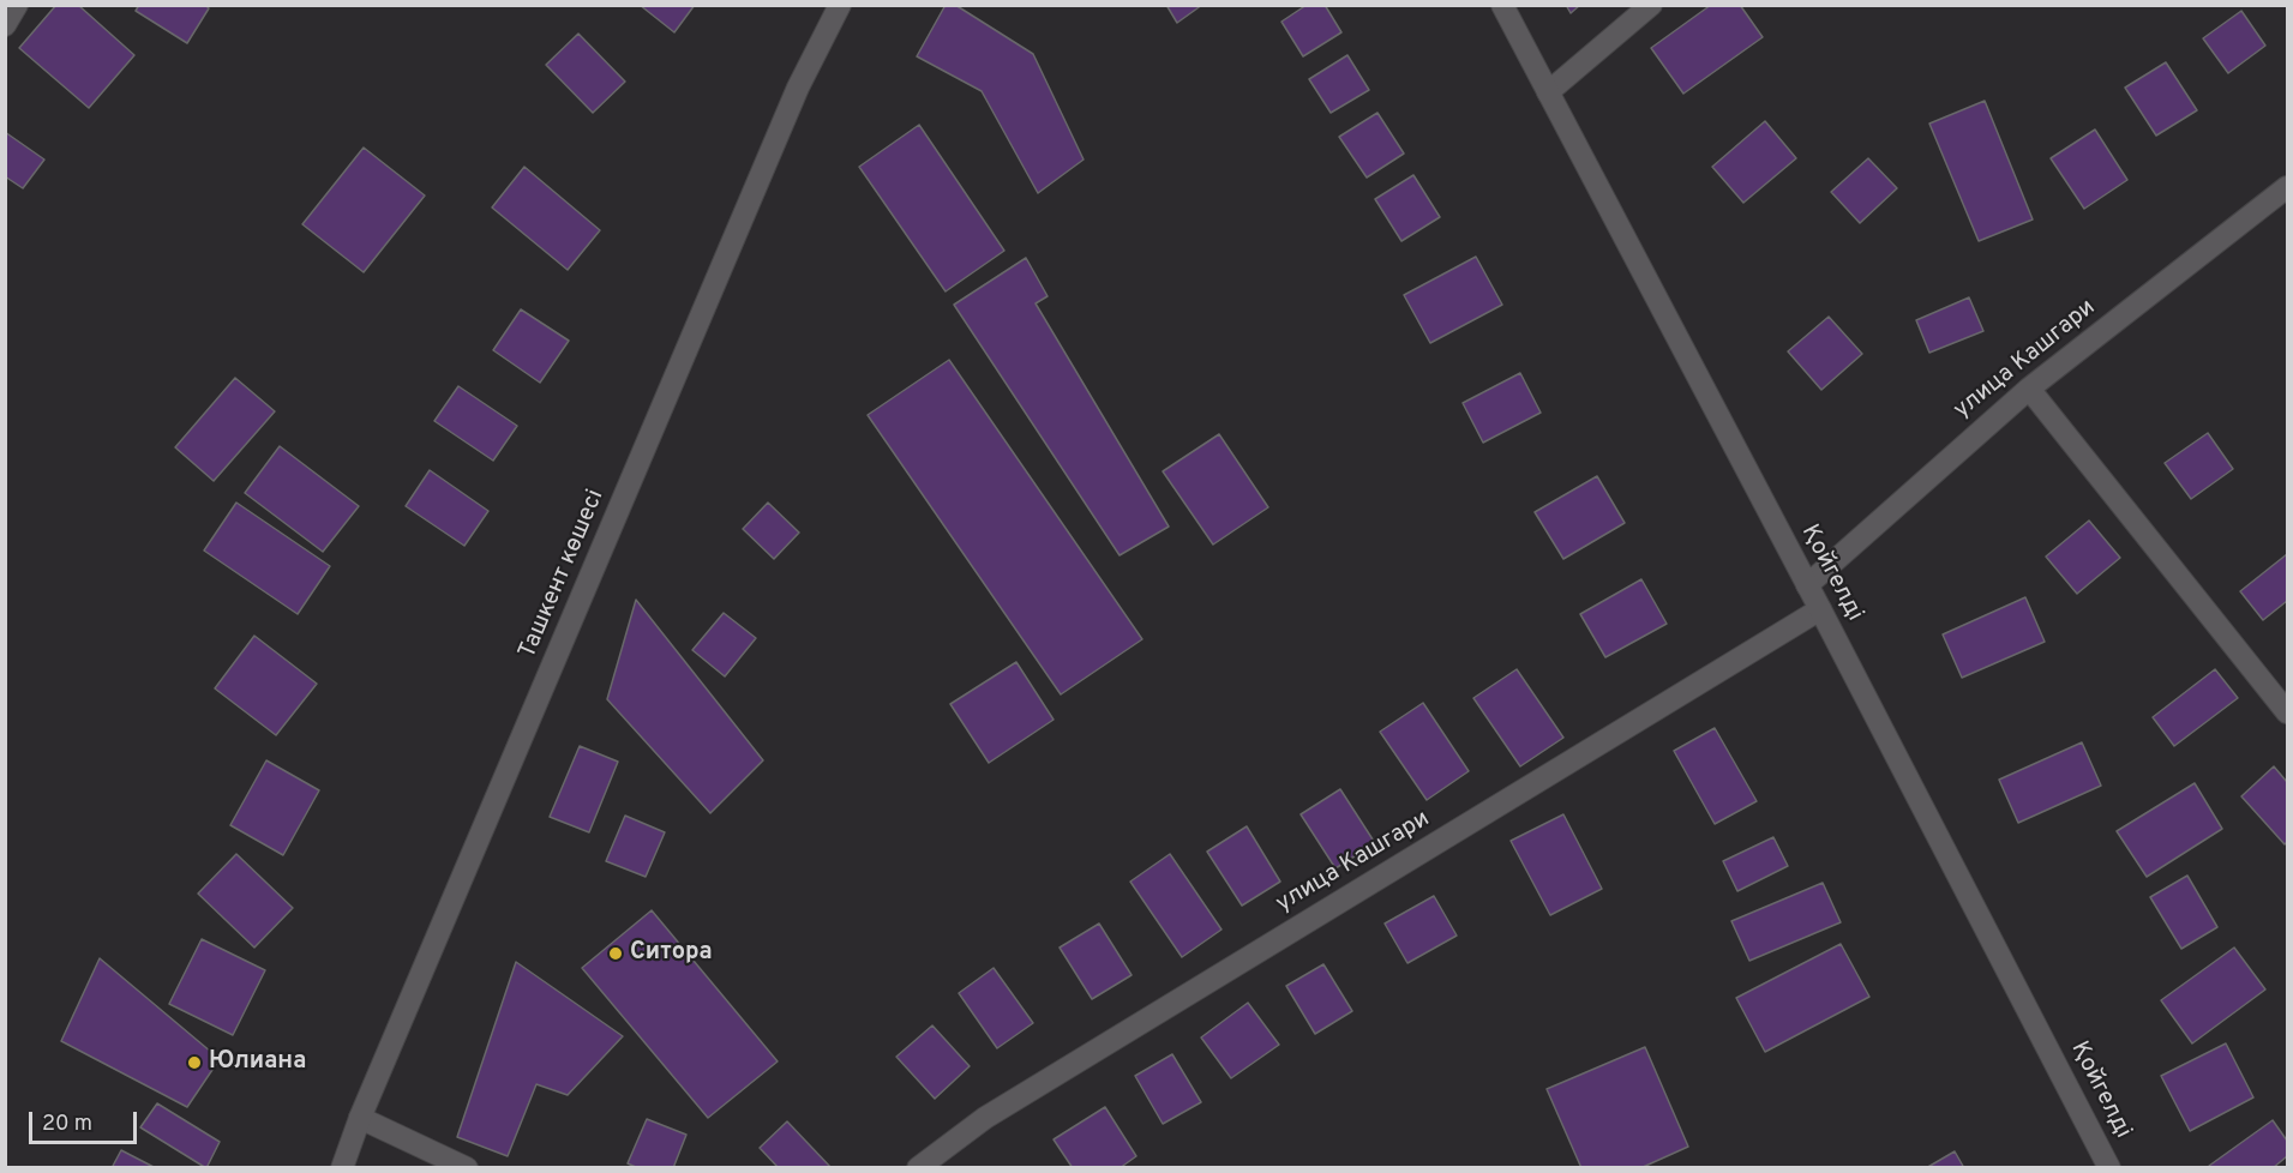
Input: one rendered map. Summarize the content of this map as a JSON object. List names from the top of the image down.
{
  "streets": {
    "street": ["улица Кашгари", "Қойгелді", "Ташкент көшесі"]
  },
  "crossings": [
    ["улица Кашгари", "Қойгелді"]
  ],
  "places": ["Ситора", "Юлиана"],
  "scale_bar": "20 m"
}
